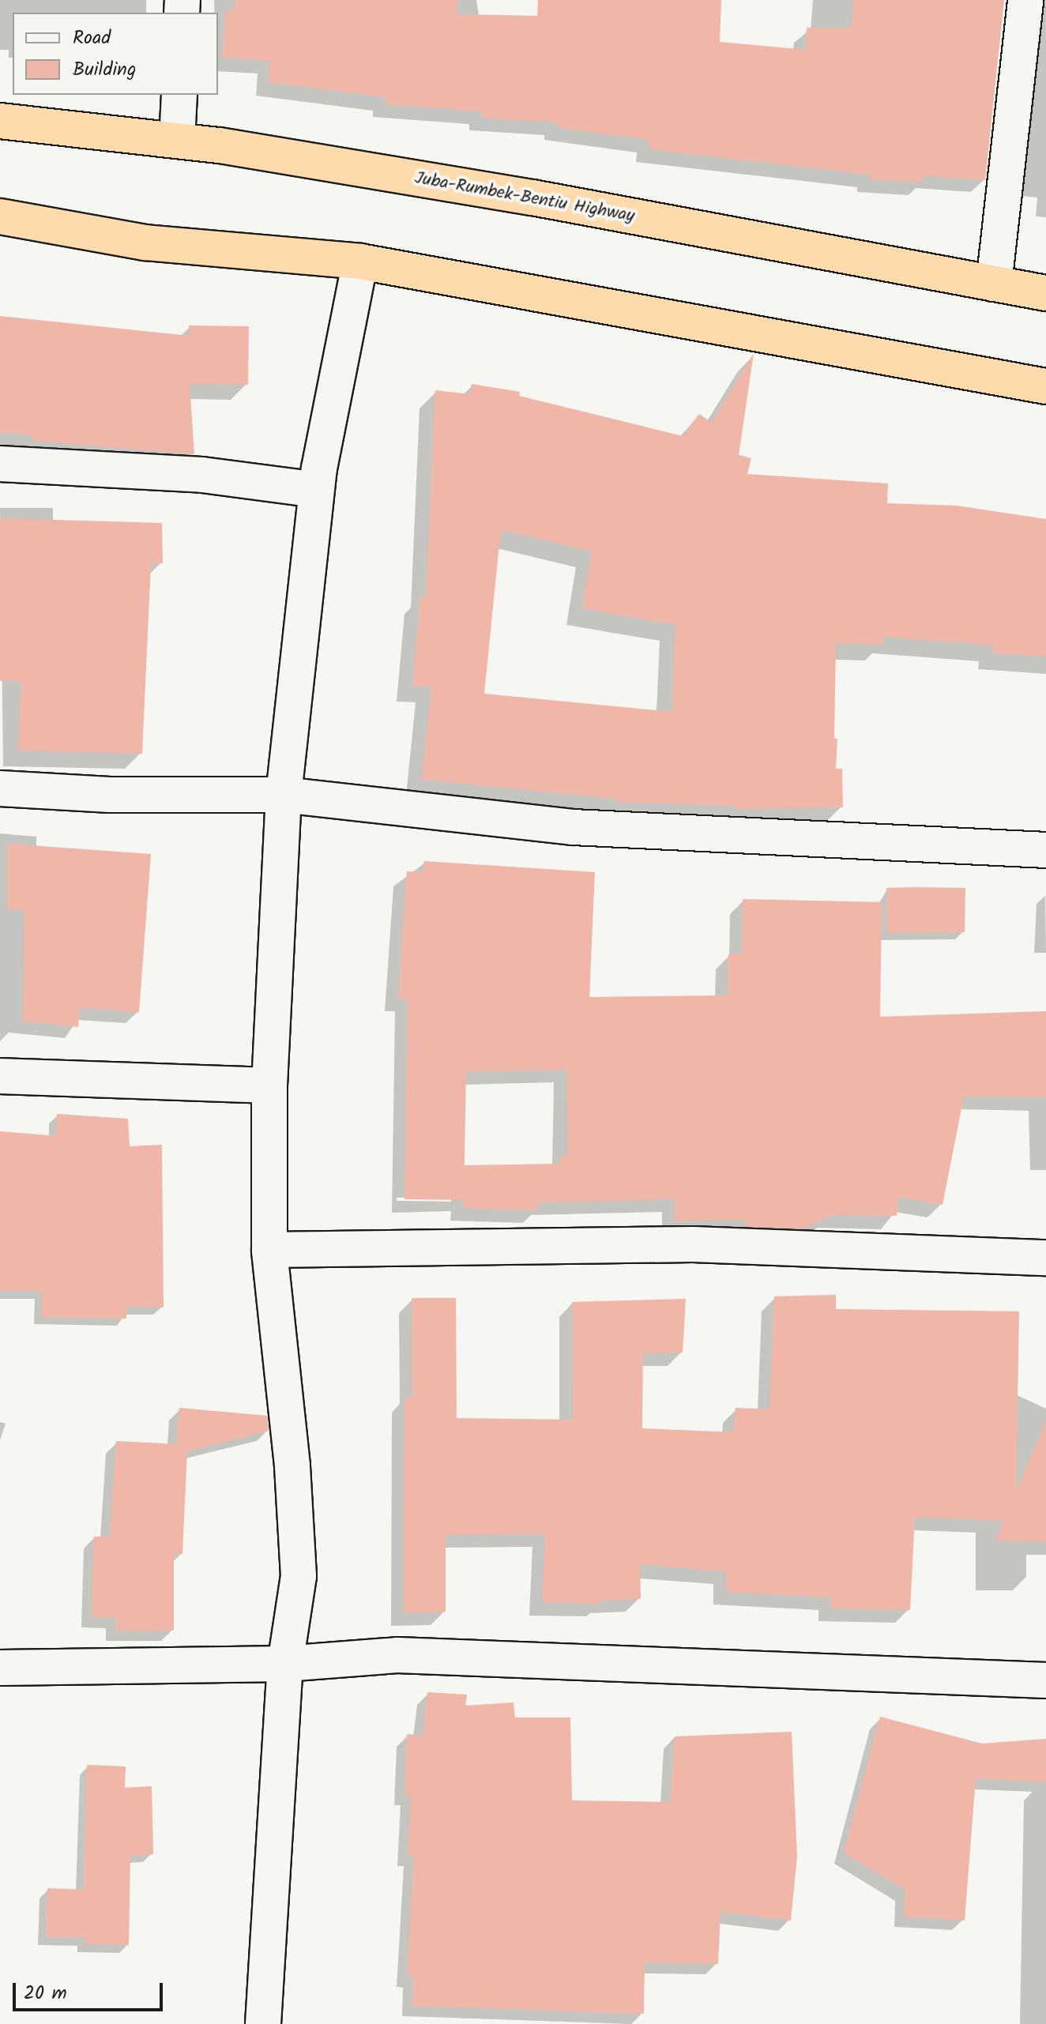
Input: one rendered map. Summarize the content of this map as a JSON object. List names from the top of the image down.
{
  "streets": {
    "highway": ["Juba-Rumbek-Bentiu Highway"]
  },
  "legend": ["Road", "Building"],
  "scale_bar": "20 m"
}
